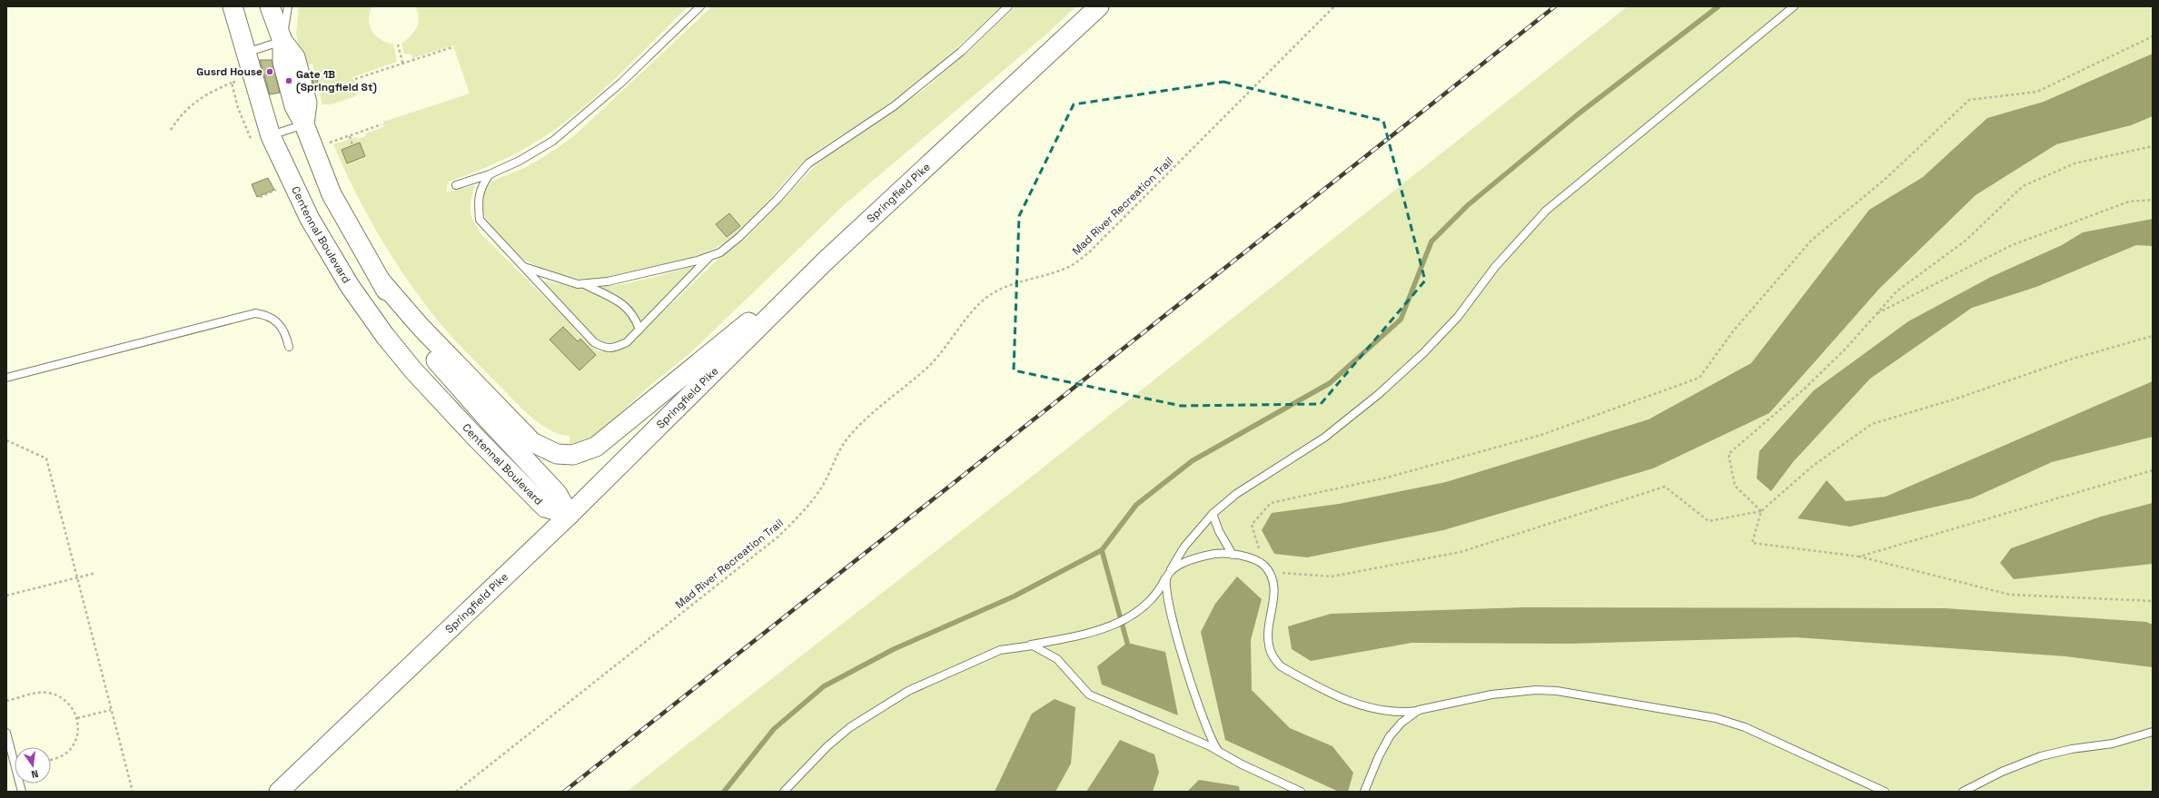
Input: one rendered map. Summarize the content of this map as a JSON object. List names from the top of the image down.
{
  "streets": {
    "main road": ["Springfield Pike", "Centennal Boulevard"],
    "path": ["Mad River Recreation Trail"]
  },
  "crossings": [
    ["Springfield Pike", "Centennal Boulevard"]
  ],
  "places": ["Gusrd House", "Gate 1B (Springfield St)"],
  "north": "bottom"
}
